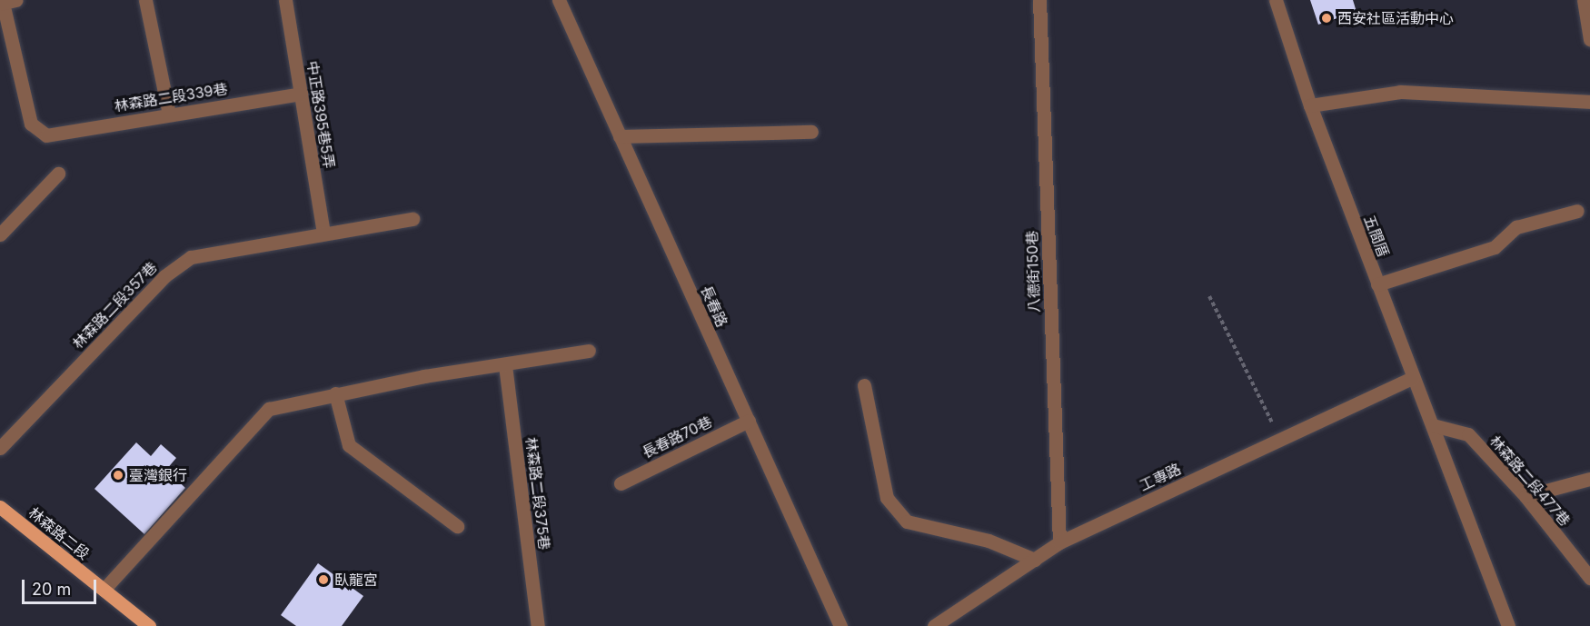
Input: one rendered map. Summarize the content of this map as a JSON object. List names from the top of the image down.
{
  "streets": {
    "main road": ["林森路二段"],
    "street": [
      "林森路二段339巷",
      "中正路395巷5弄",
      "五間厝",
      "八德街150巷",
      "林森路二段357巷",
      "長春路",
      "長春路70巷",
      "工專路",
      "林森路二段477巷",
      "林森路二段375巷"
    ]
  },
  "crossings": [
    ["林森路二段339巷", "中正路395巷5弄"],
    ["中正路395巷5弄", "林森路二段357巷"],
    ["五間厝", "工專路"],
    ["八德街150巷", "工專路"],
    ["長春路", "長春路70巷"]
  ],
  "places": ["西安社區活動中心", "臺灣銀行", "臥龍宮"],
  "scale_bar": "20 m"
}
